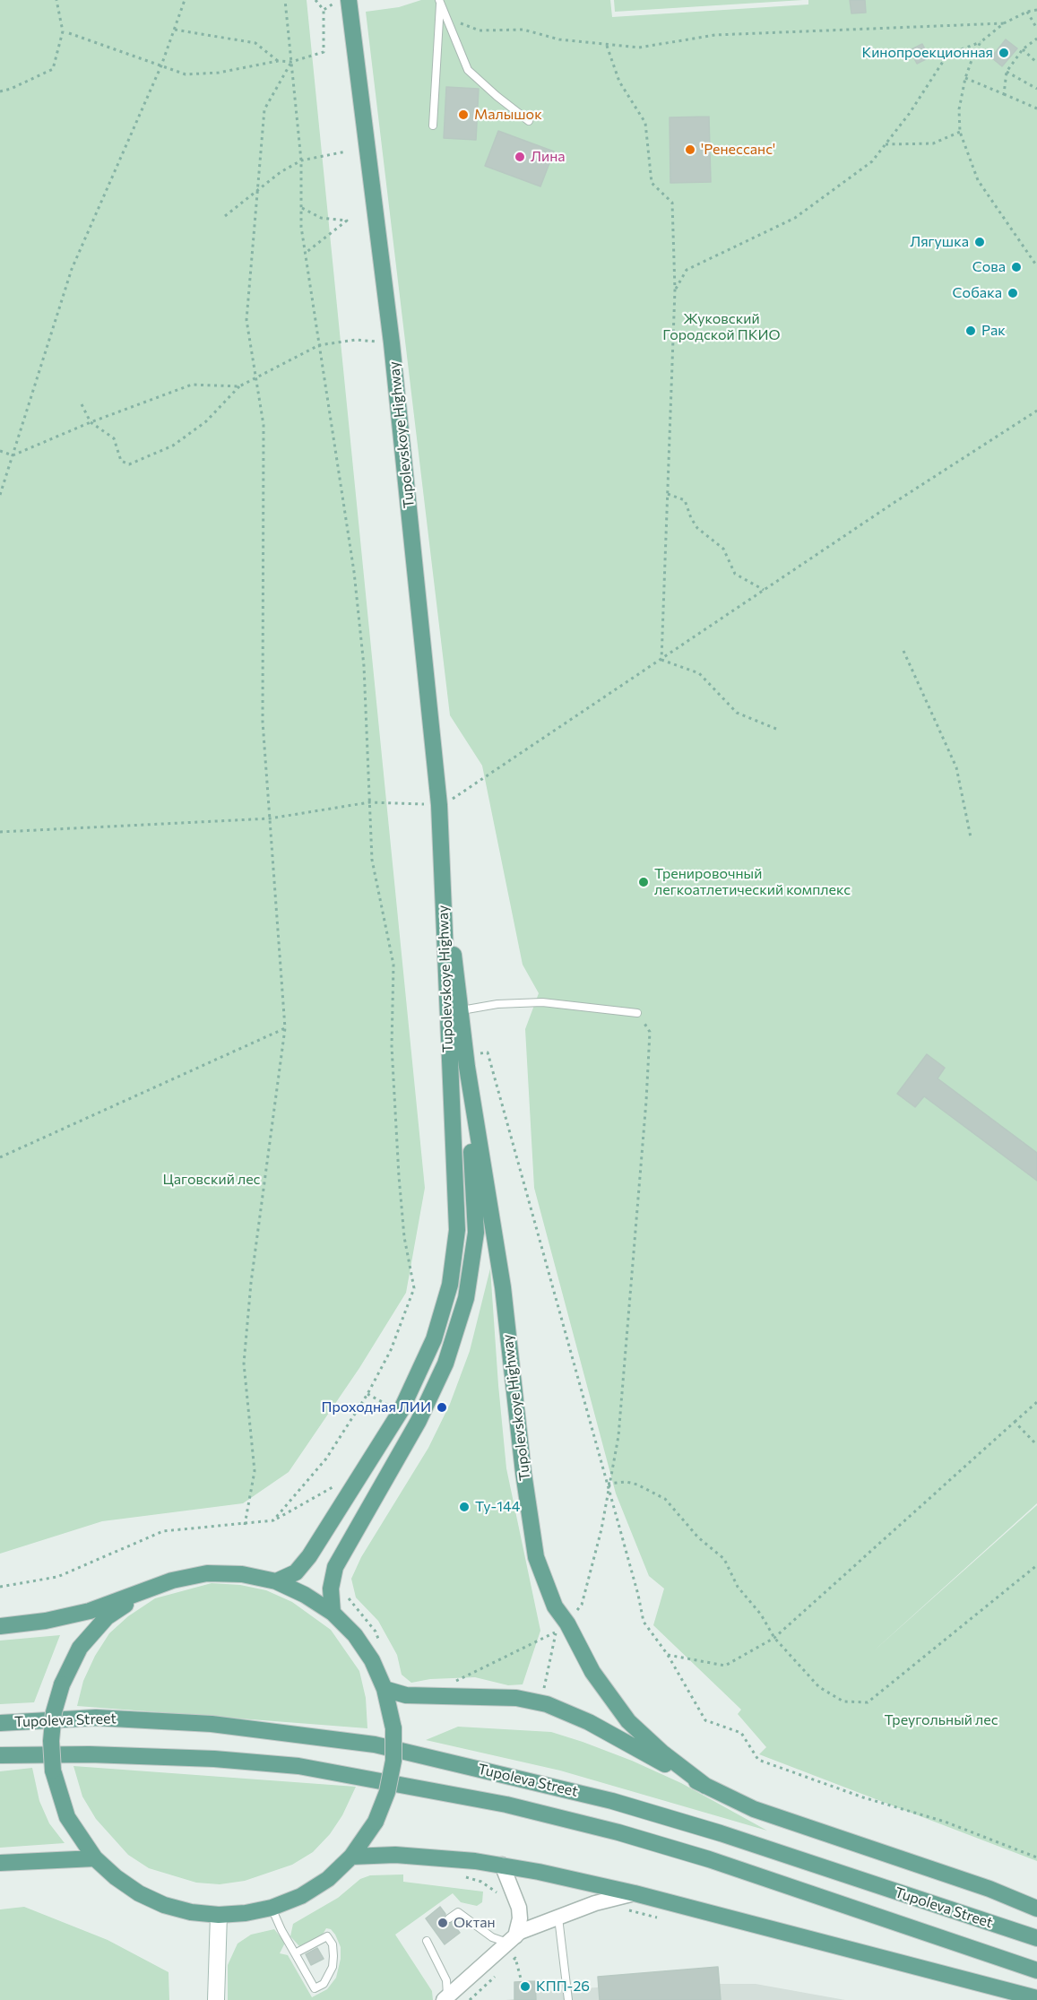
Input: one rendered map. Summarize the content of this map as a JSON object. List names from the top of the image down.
{
  "streets": {
    "main road": ["Tupolevskoye Highway", "Tupoleva Street"]
  },
  "parks": ["Жуковский Городской ПКИО", "Цаговский лес", "Треугольный лес"],
  "places": [
    "Кинопроекционная",
    "Малышок",
    "'Ренессанс'",
    "Лина",
    "Лягушка",
    "Сова",
    "Собака",
    "Рак",
    "Тренировочный легкоатлетический комплекс",
    "Проходная ЛИИ",
    "Ty-144",
    "Октан",
    "КПП-26"
  ]
}
